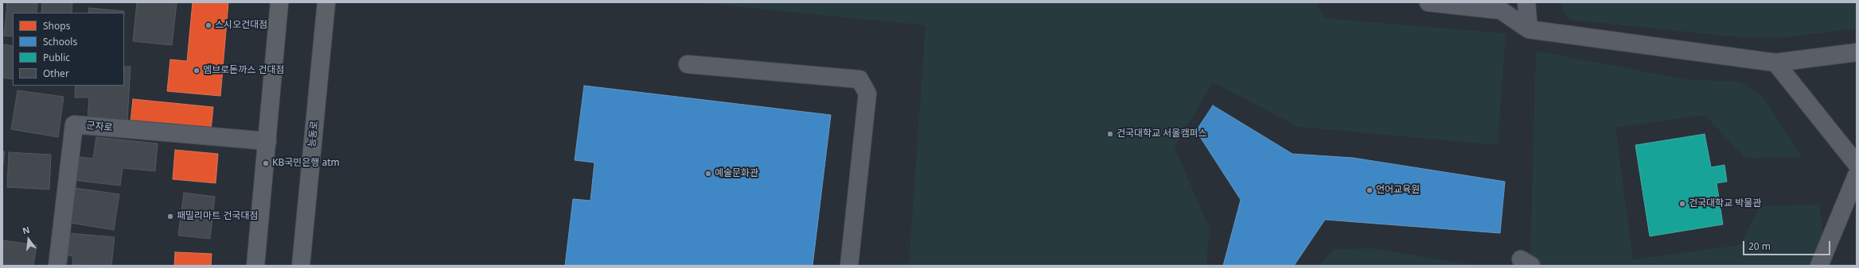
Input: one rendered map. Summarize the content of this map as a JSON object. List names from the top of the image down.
{
  "streets": {
    "main road": ["능동로"],
    "street": ["군자로"]
  },
  "places": [
    "스시오건대점",
    "엠브로돈까스 건대점",
    "건국대학교 서울캠퍼스",
    "KB국민은행 atm",
    "예술문화관",
    "언어교육원",
    "건국대학교 박물관",
    "패밀리마트 건국대점"
  ],
  "legend": [
    "Shops",
    "Schools",
    "Public",
    "Other"
  ],
  "scale_bar": "20 m",
  "north": "top"
}
